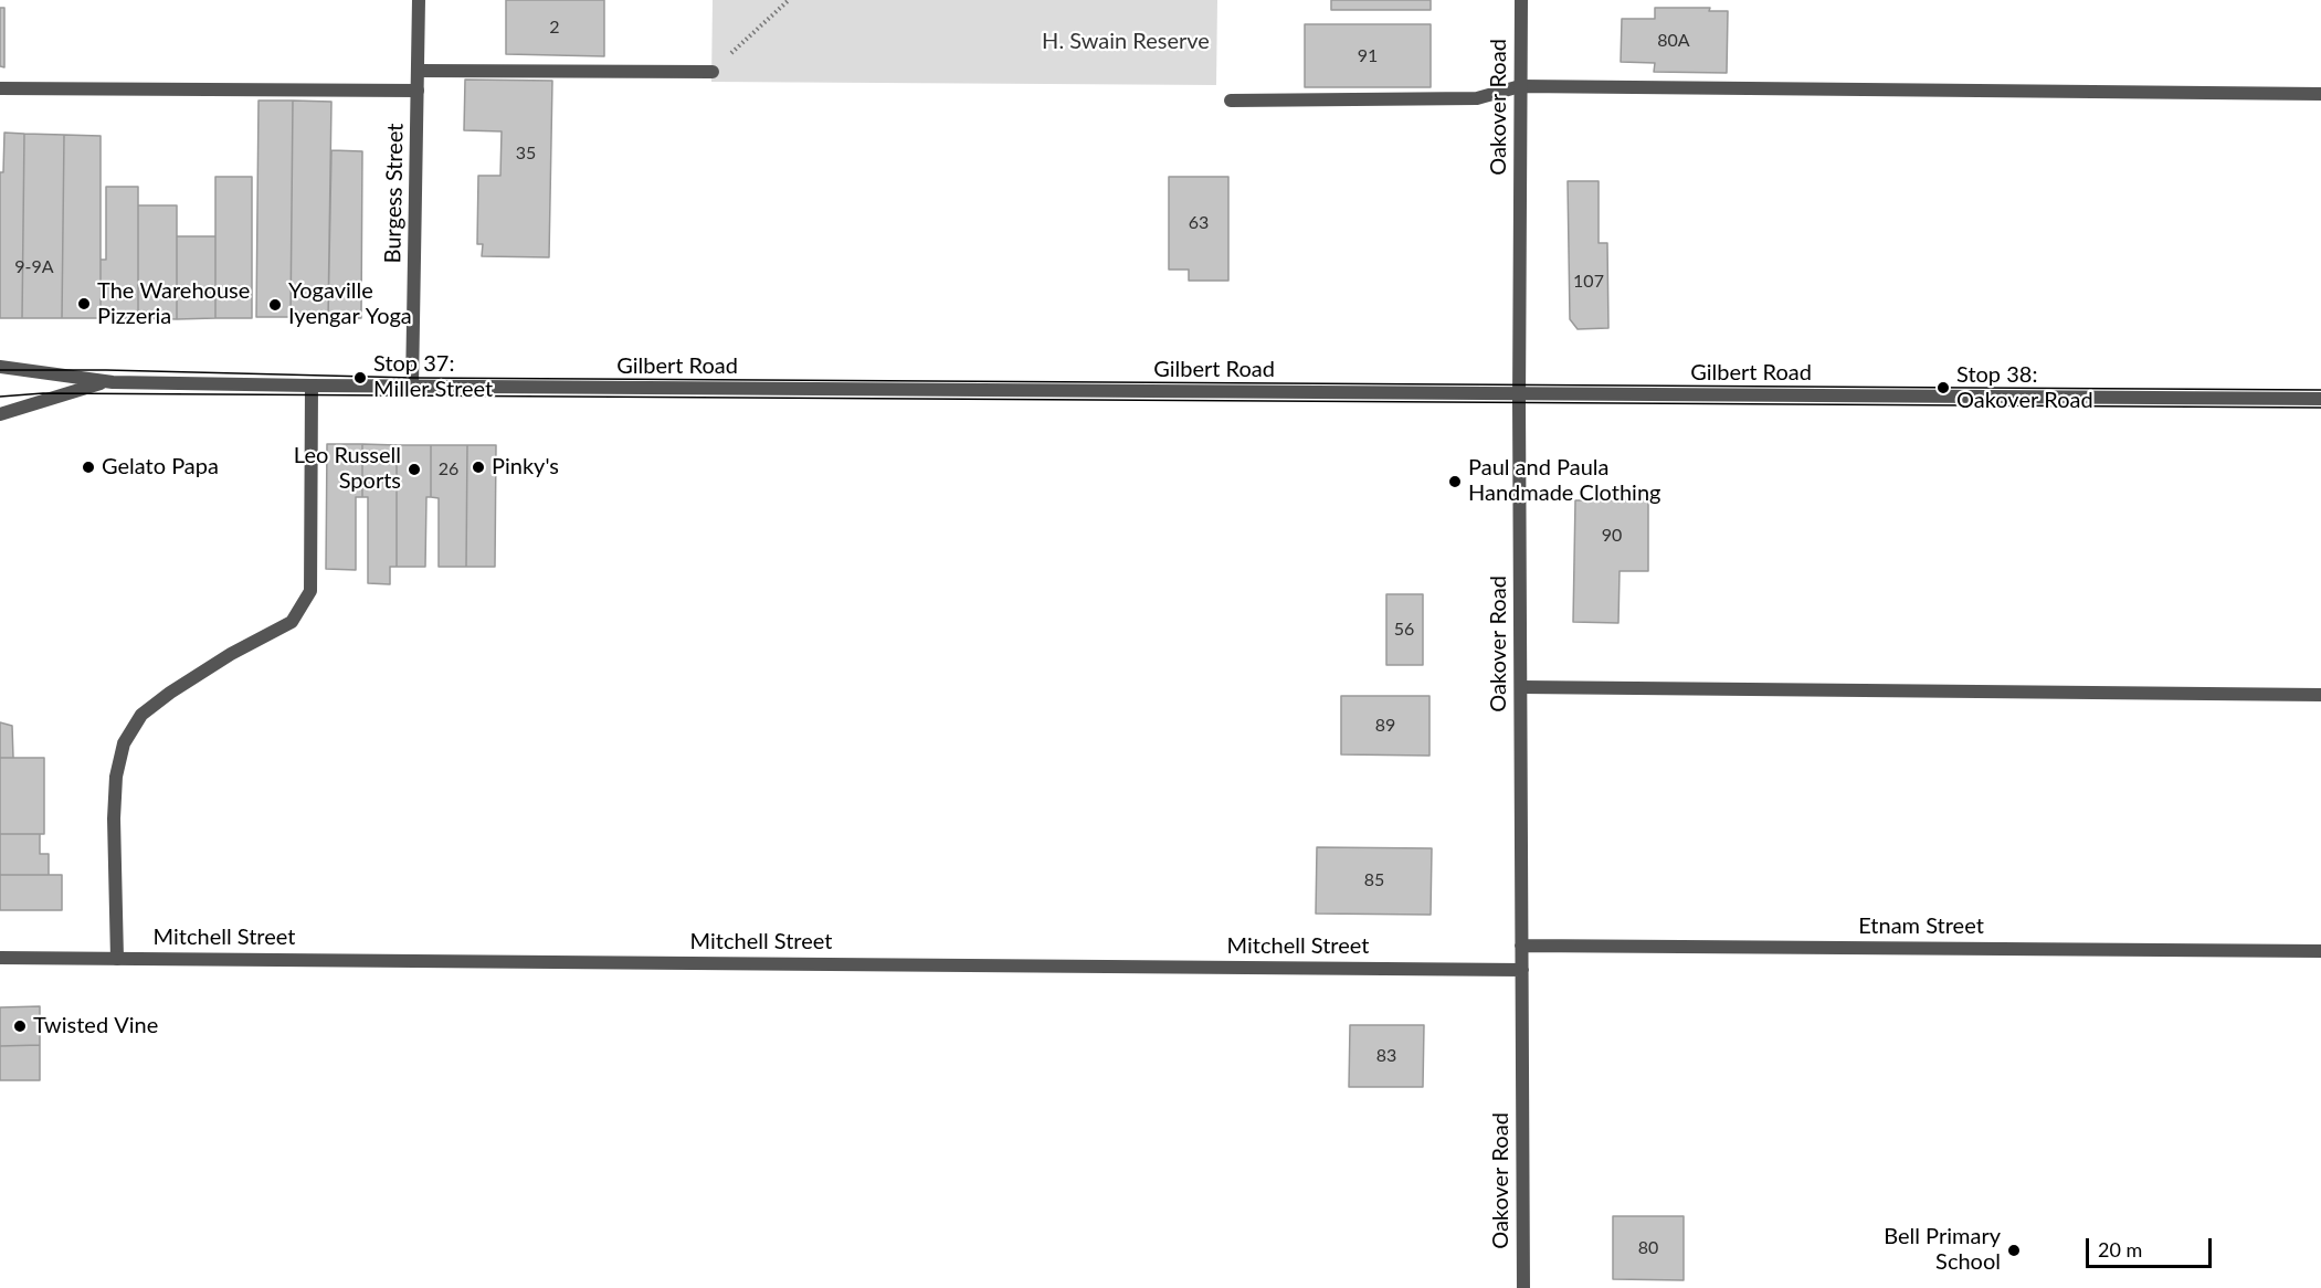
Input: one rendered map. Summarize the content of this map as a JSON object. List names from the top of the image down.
{
  "streets": {
    "street": [
      "Oakover Road",
      "Burgess Street",
      "Gilbert Road",
      "Etnam Street",
      "Mitchell Street"
    ]
  },
  "crossings": [
    ["Oakover Road", "Gilbert Road"],
    ["Oakover Road", "Etnam Street"],
    ["Oakover Road", "Mitchell Street"],
    ["Burgess Street", "Gilbert Road"]
  ],
  "parks": ["H. Swain Reserve"],
  "places": [
    "The Warehouse Pizzeria",
    "Yogaville Iyengar Yoga",
    "Stop 37: Miller Street",
    "Stop 38: Oakover Road",
    "Gelato Papa",
    "Pinky's",
    "Leo Russell Sports",
    "Paul and Paula Handmade Clothing",
    "Twisted Vine",
    "Bell Primary School"
  ],
  "house_numbers": [
    "2",
    "80A",
    "91",
    "35",
    "63",
    "9-9A",
    "107",
    "26",
    "90",
    "56",
    "89",
    "85",
    "83",
    "80"
  ],
  "scale_bar": "20 m"
}
